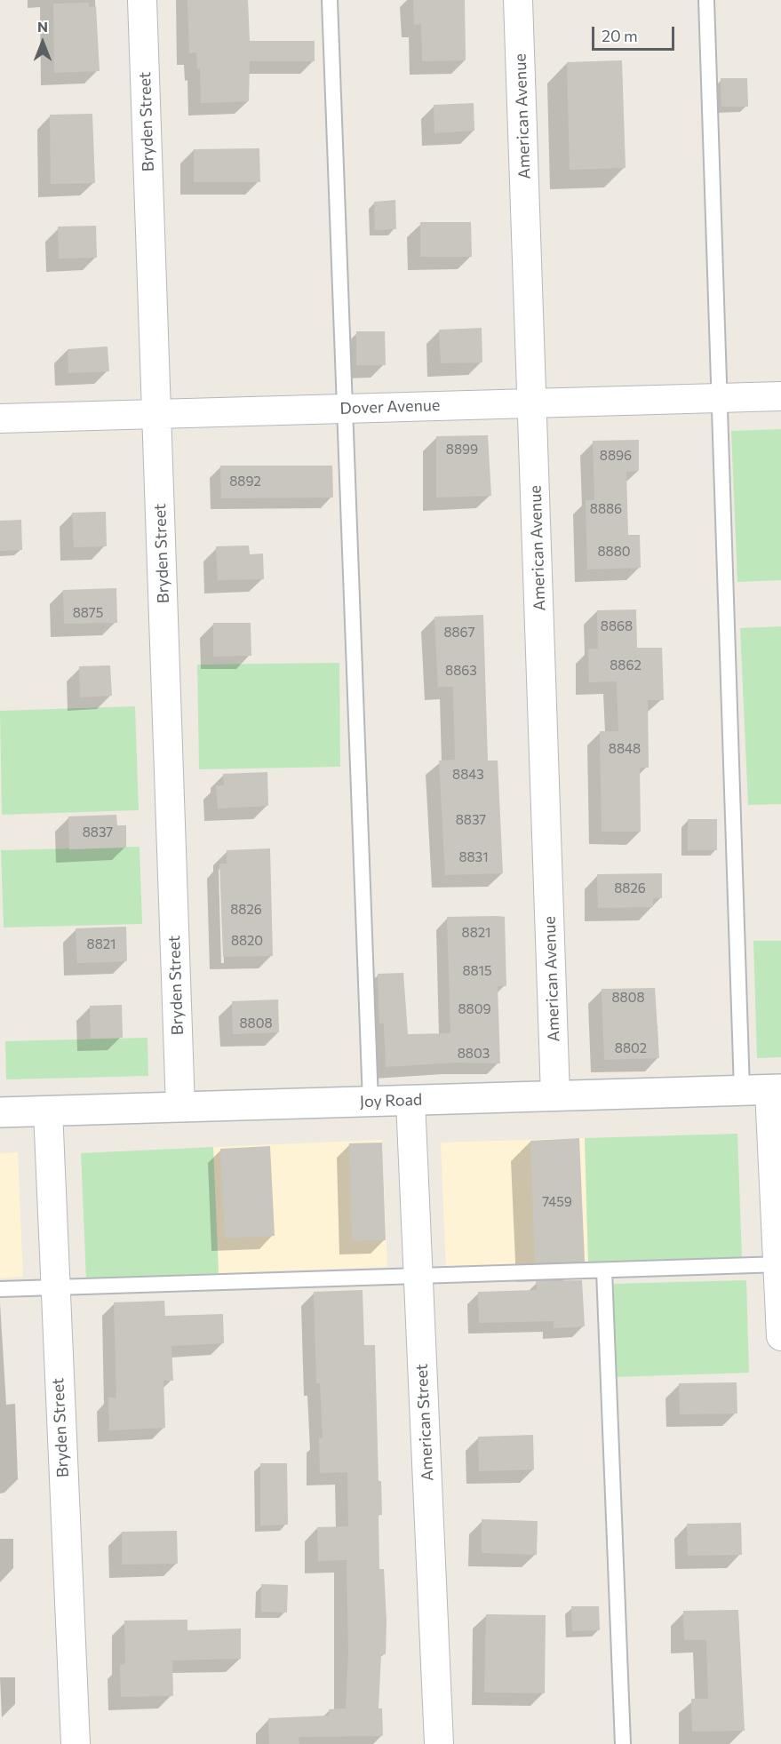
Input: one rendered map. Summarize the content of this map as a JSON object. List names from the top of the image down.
{
  "streets": {
    "street": [
      "American Avenue",
      "Bryden Street",
      "Dover Avenue",
      "Joy Road",
      "American Street"
    ]
  },
  "crossings": [
    ["American Avenue", "Dover Avenue"],
    ["American Avenue", "Joy Road"],
    ["Bryden Street", "Dover Avenue"],
    ["Bryden Street", "Joy Road"],
    ["Joy Road", "American Street"]
  ],
  "house_numbers": [
    "8899",
    "8896",
    "8892",
    "8886",
    "8880",
    "8875",
    "8868",
    "8867",
    "8862",
    "8863",
    "8848",
    "8843",
    "8837",
    "8837",
    "8831",
    "8826",
    "8826",
    "8821",
    "8820",
    "8821",
    "8815",
    "8808",
    "8809",
    "8808",
    "8802",
    "8803",
    "7459"
  ],
  "scale_bar": "20 m",
  "north": "top"
}
